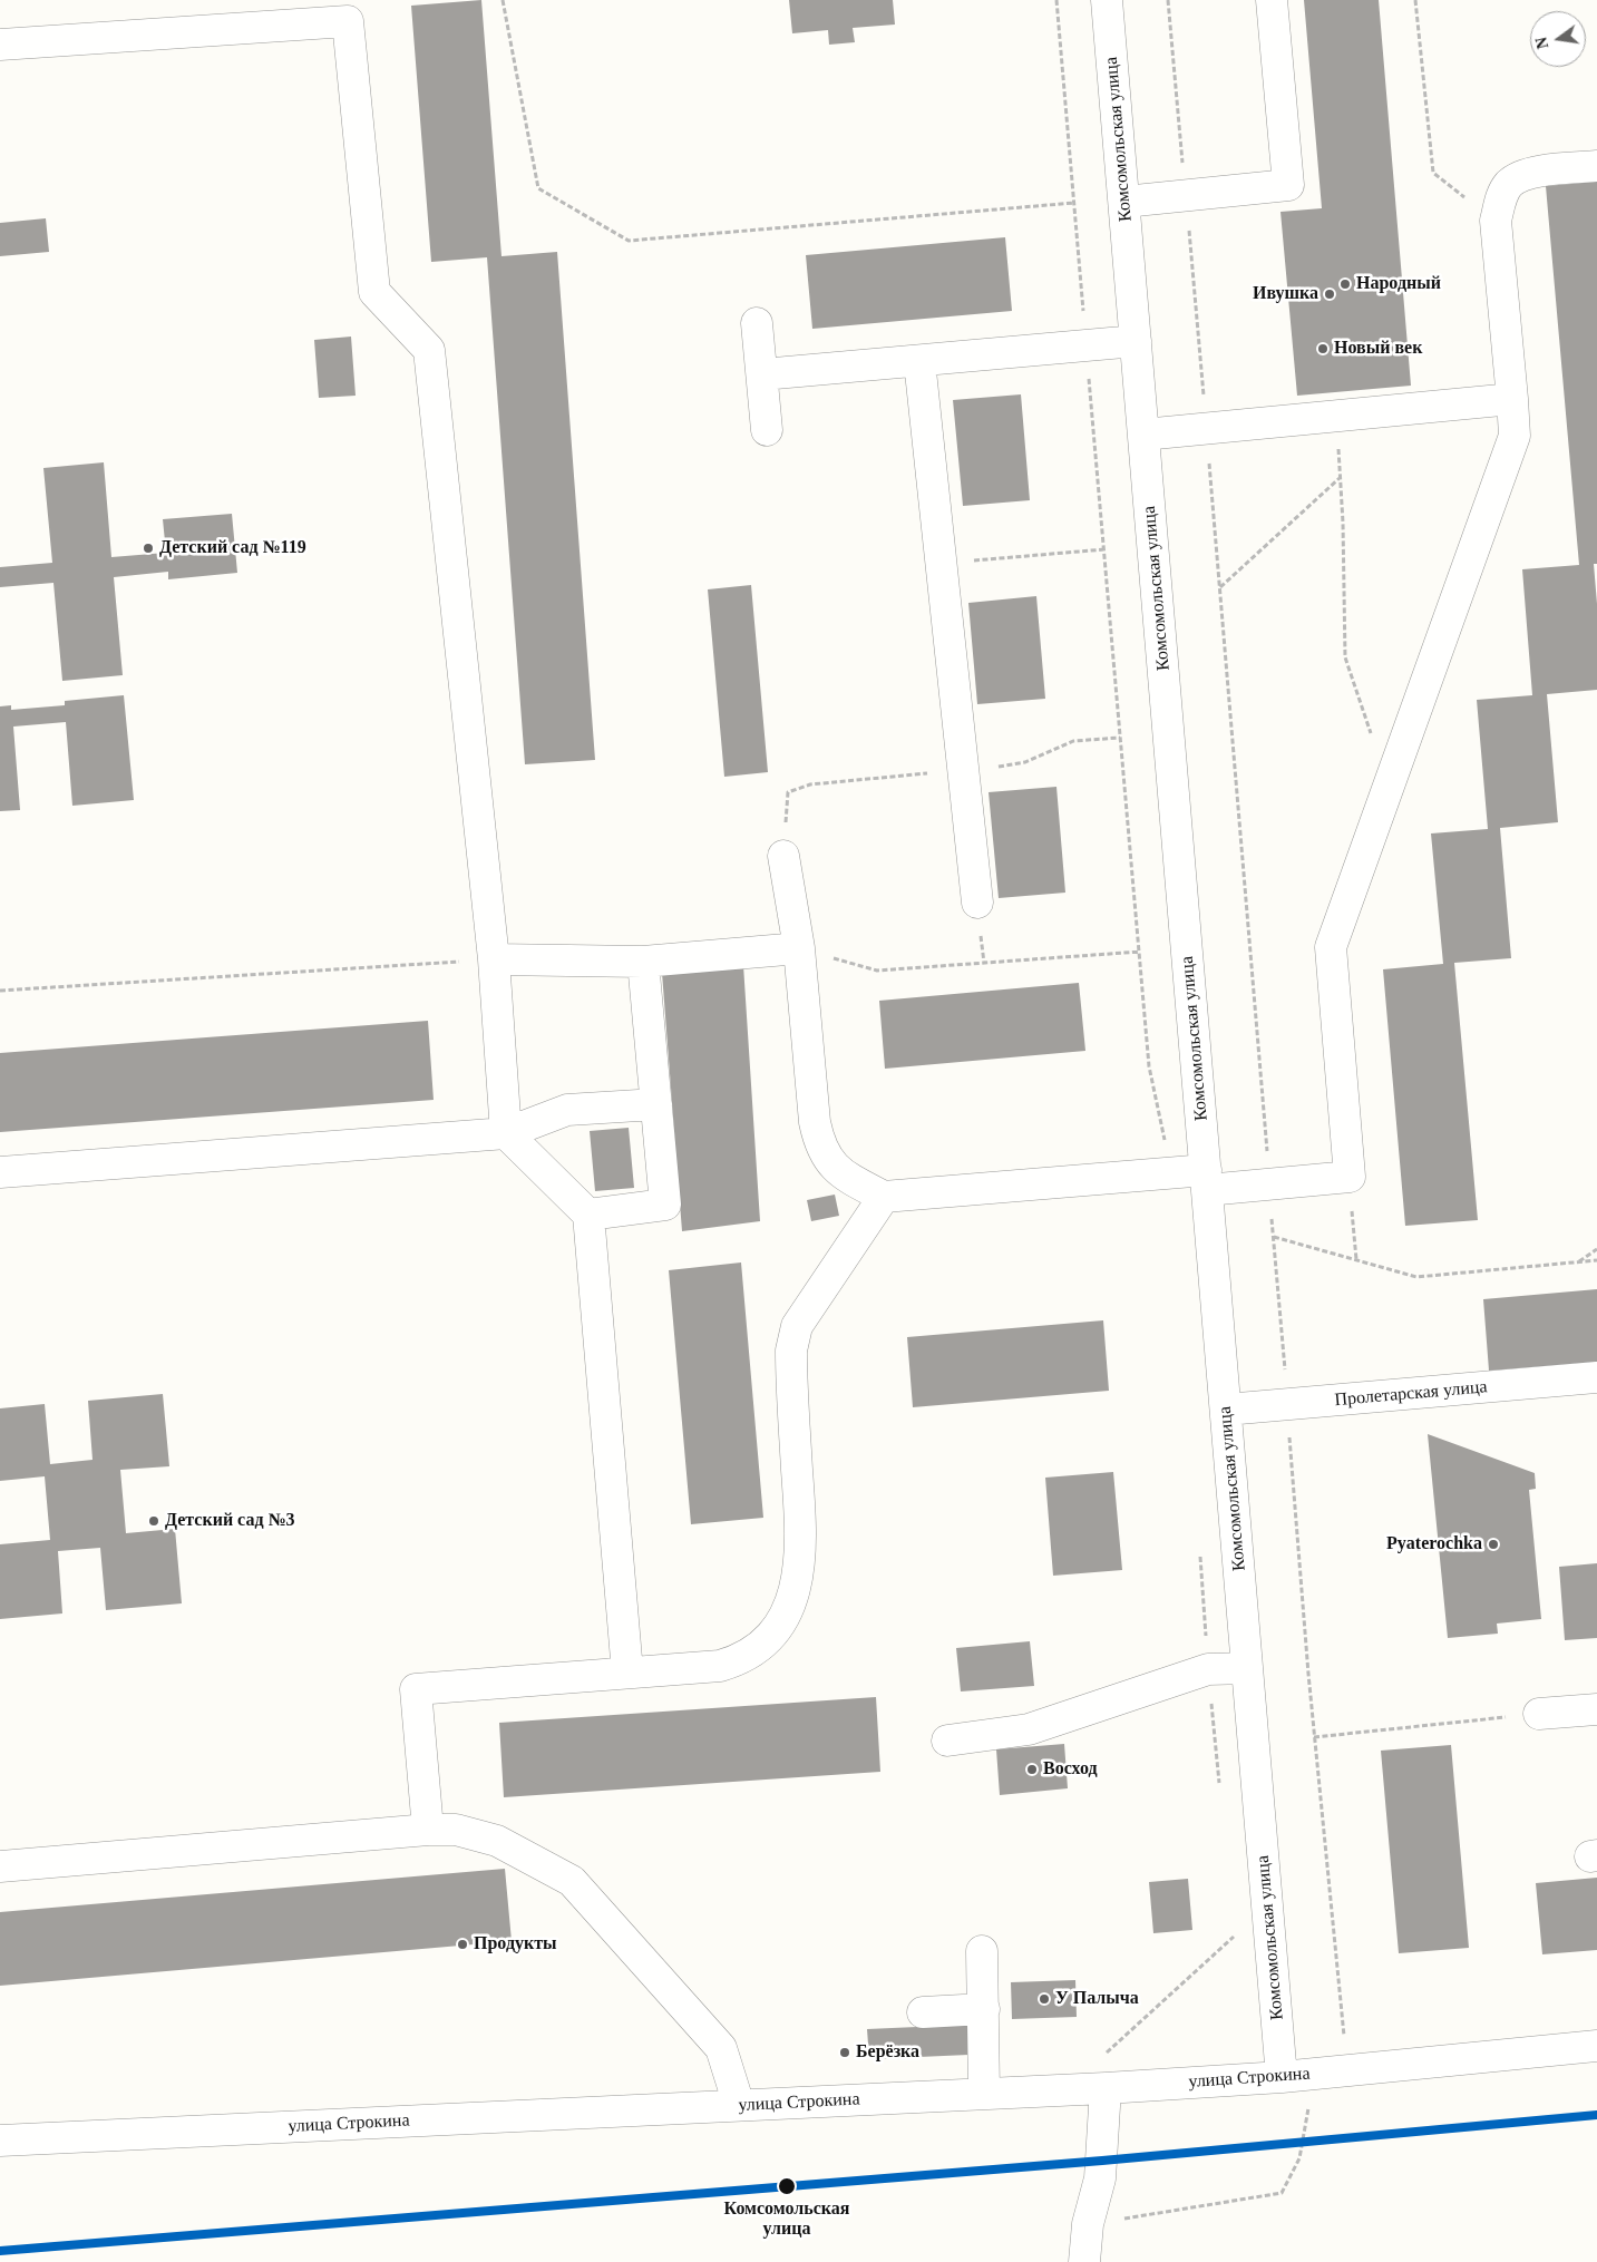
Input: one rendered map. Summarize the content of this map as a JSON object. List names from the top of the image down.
{
  "streets": {
    "street": ["Комсомольская улица", "Пролетарская улица", "улица Строкина"]
  },
  "crossings": [
    ["Комсомольская улица", "Пролетарская улица"],
    ["Комсомольская улица", "улица Строкина"]
  ],
  "places": [
    "Народный",
    "Ивушка",
    "Новый век",
    "Детский сад №119",
    "Детский сад №3",
    "Pyaterochka",
    "Восход",
    "Продукты",
    "У Палыча",
    "Берёзка",
    "Комсомольская улица"
  ],
  "north": "left"
}
